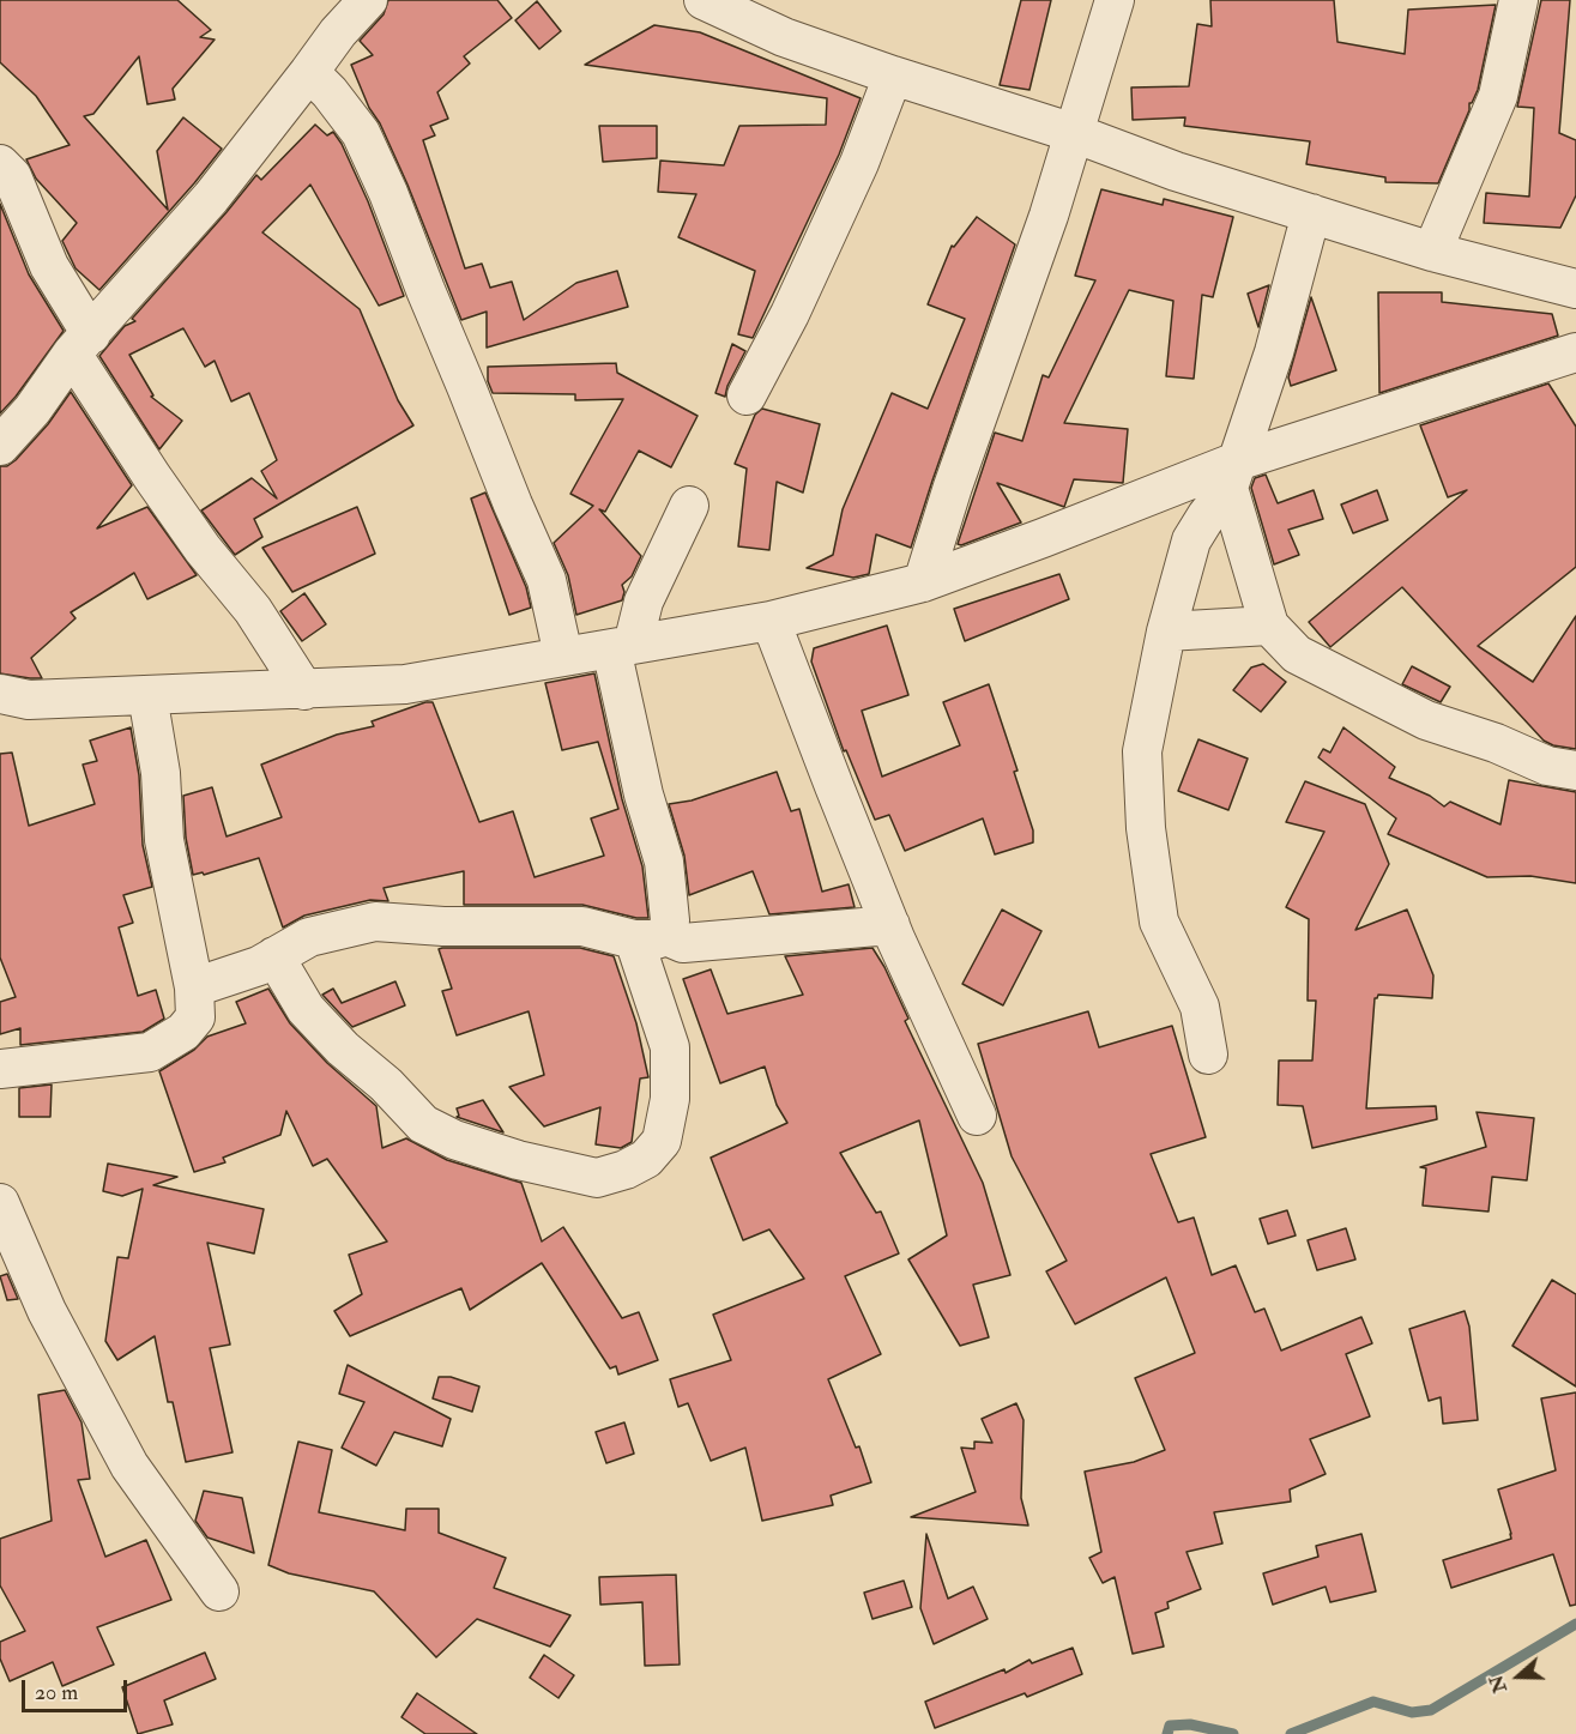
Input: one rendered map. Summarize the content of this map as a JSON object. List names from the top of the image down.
{
  "scale_bar": "20 m",
  "north": "left"
}
